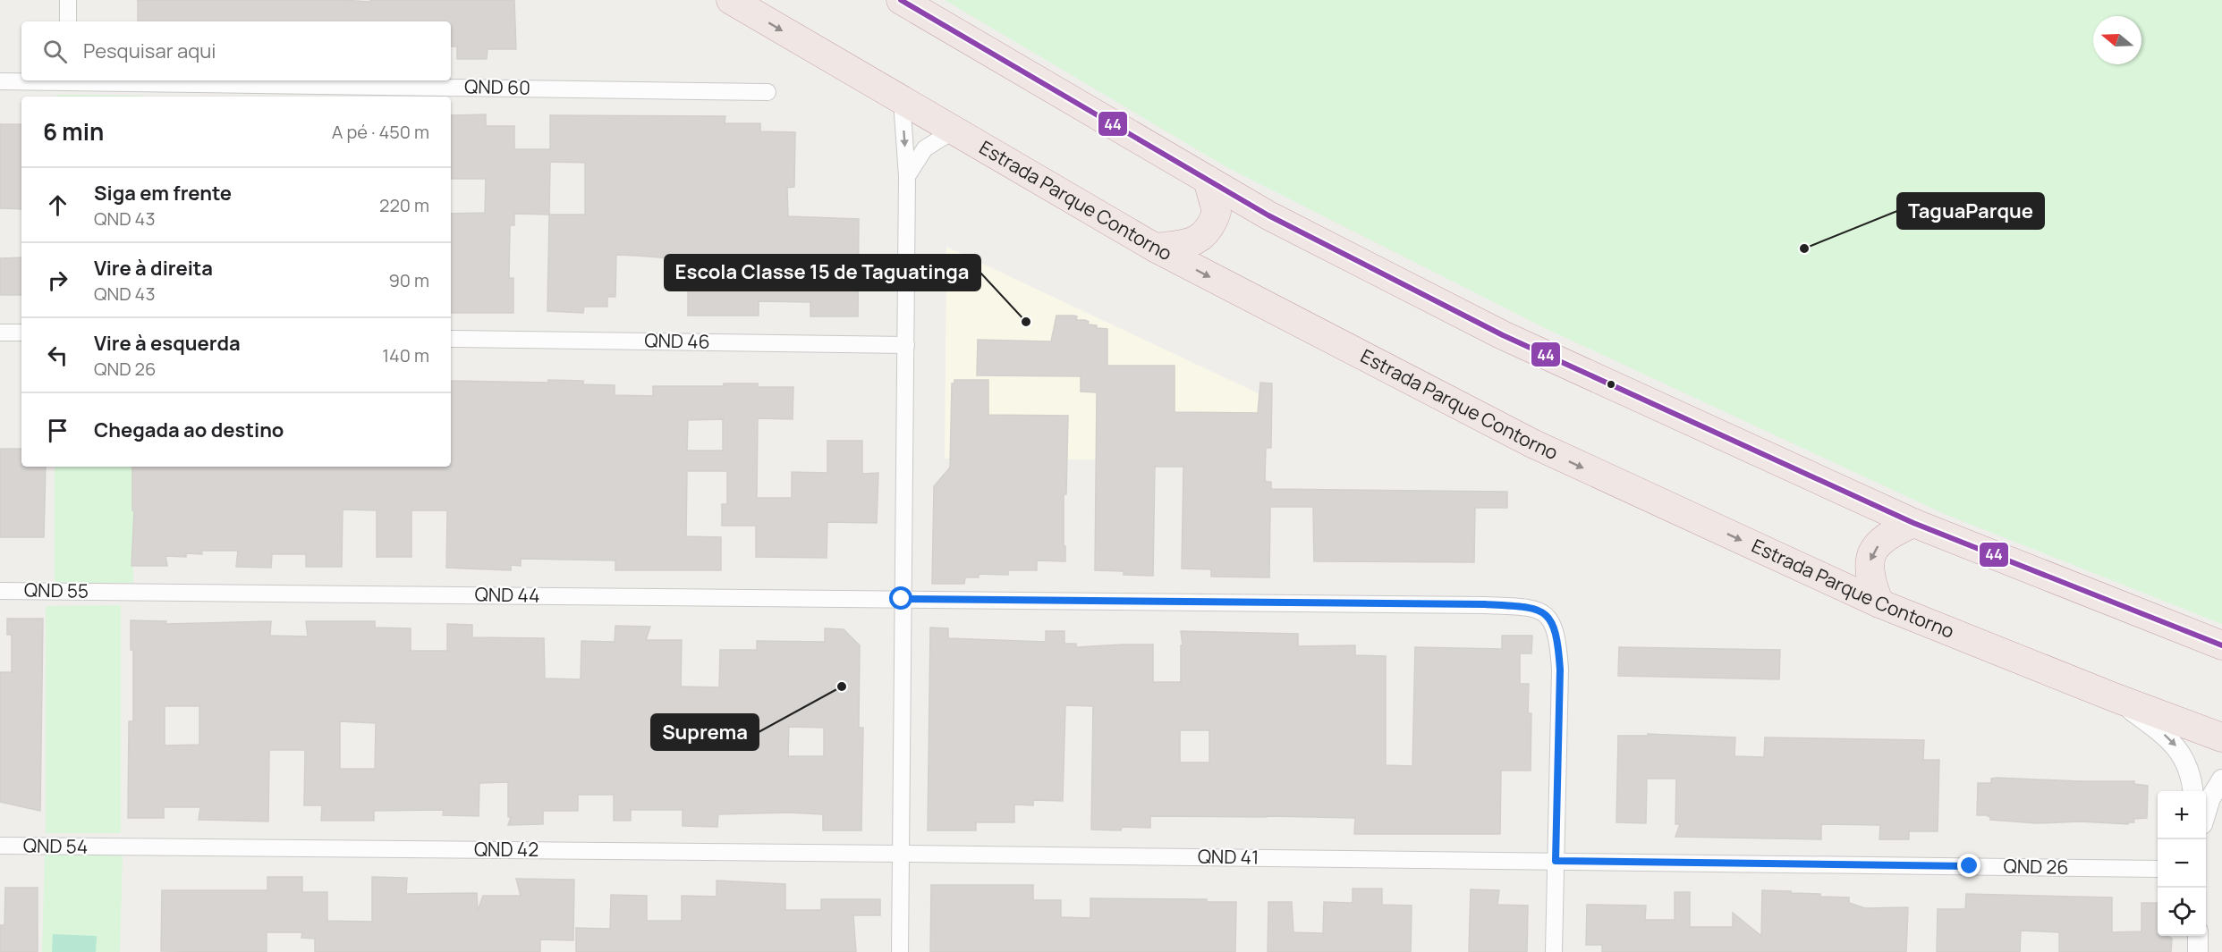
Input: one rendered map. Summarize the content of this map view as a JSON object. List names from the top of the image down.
{
  "streets": {
    "highway": ["Estrada Parque Contorno"],
    "street": [
      "QND 60",
      "QND 46",
      "QND 55",
      "QND 44",
      "QND 54",
      "QND 42",
      "QND 41",
      "QND 26"
    ]
  },
  "crossings": [
    ["QND 55", "QND 44"],
    ["QND 44", "QND 41"],
    ["QND 44", "QND 26"],
    ["QND 54", "QND 42"],
    ["QND 42", "QND 41"],
    ["QND 41", "QND 26"]
  ],
  "places": ["TaguaParque", "Escola Classe 15 de Taguatinga", "Suprema"],
  "lines": ["transit line 44"],
  "north": "left",
  "page": {
    "search": "Pesquisar aqui",
    "heading": ["6 min", "A pé · 450 m"],
    "list": [
      ["Siga em frente", "QND 43", "220 m"],
      ["Vire à direita", "QND 43", "90 m"],
      ["Vire à esquerda", "QND 26", "140 m"],
      "Chegada ao destino"
    ],
    "map_buttons": ["+", "−"]
  }
}
